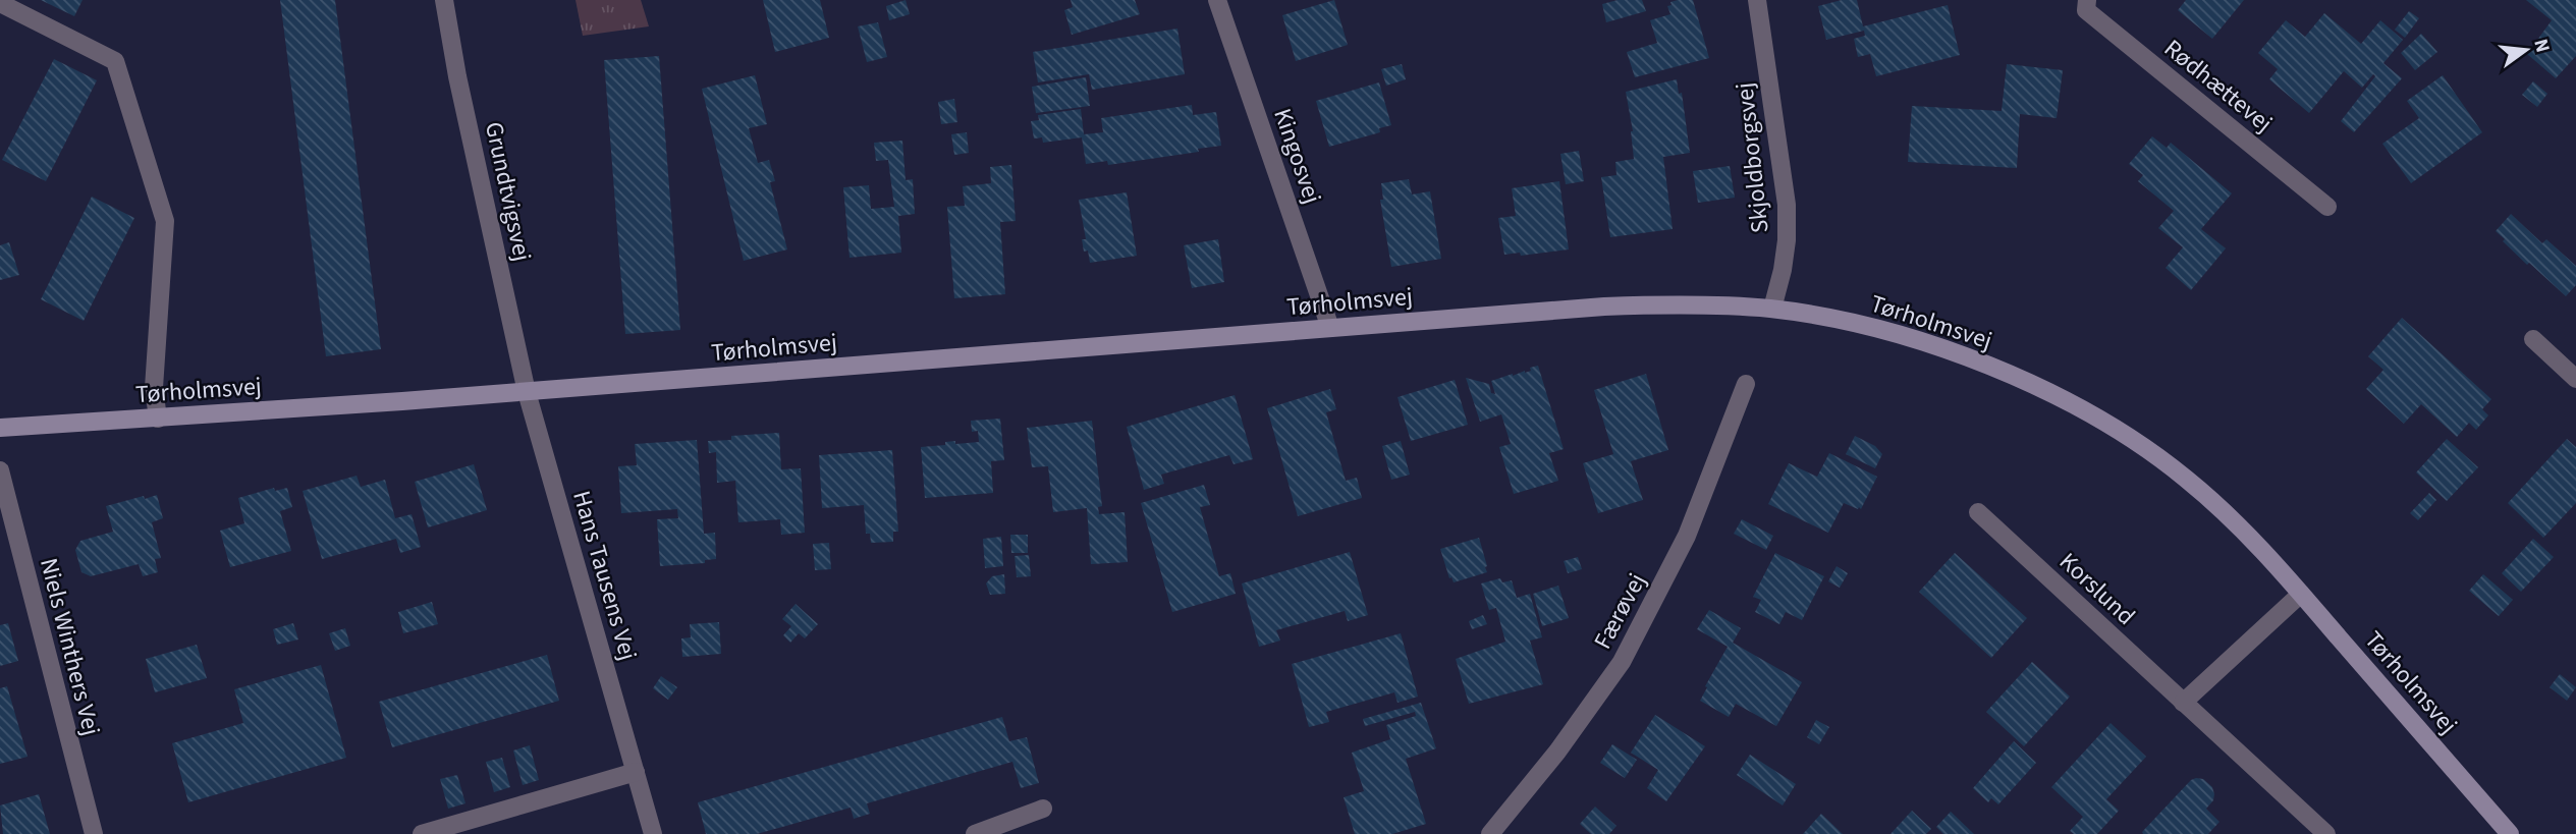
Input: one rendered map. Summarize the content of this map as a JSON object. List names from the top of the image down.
{
  "streets": {
    "street": [
      "Rødhættevej",
      "Kingosvej",
      "Skjoldborgsvej",
      "Grundtvigsvej",
      "Tørholmsvej",
      "Hans Tausens Vej",
      "Korslund",
      "Færøvej",
      "Niels Winthers Vej"
    ]
  },
  "crossings": [
    ["Kingosvej", "Tørholmsvej"],
    ["Skjoldborgsvej", "Tørholmsvej"],
    ["Grundtvigsvej", "Tørholmsvej"],
    ["Grundtvigsvej", "Hans Tausens Vej"],
    ["Tørholmsvej", "Hans Tausens Vej"]
  ],
  "north": "right"
}
